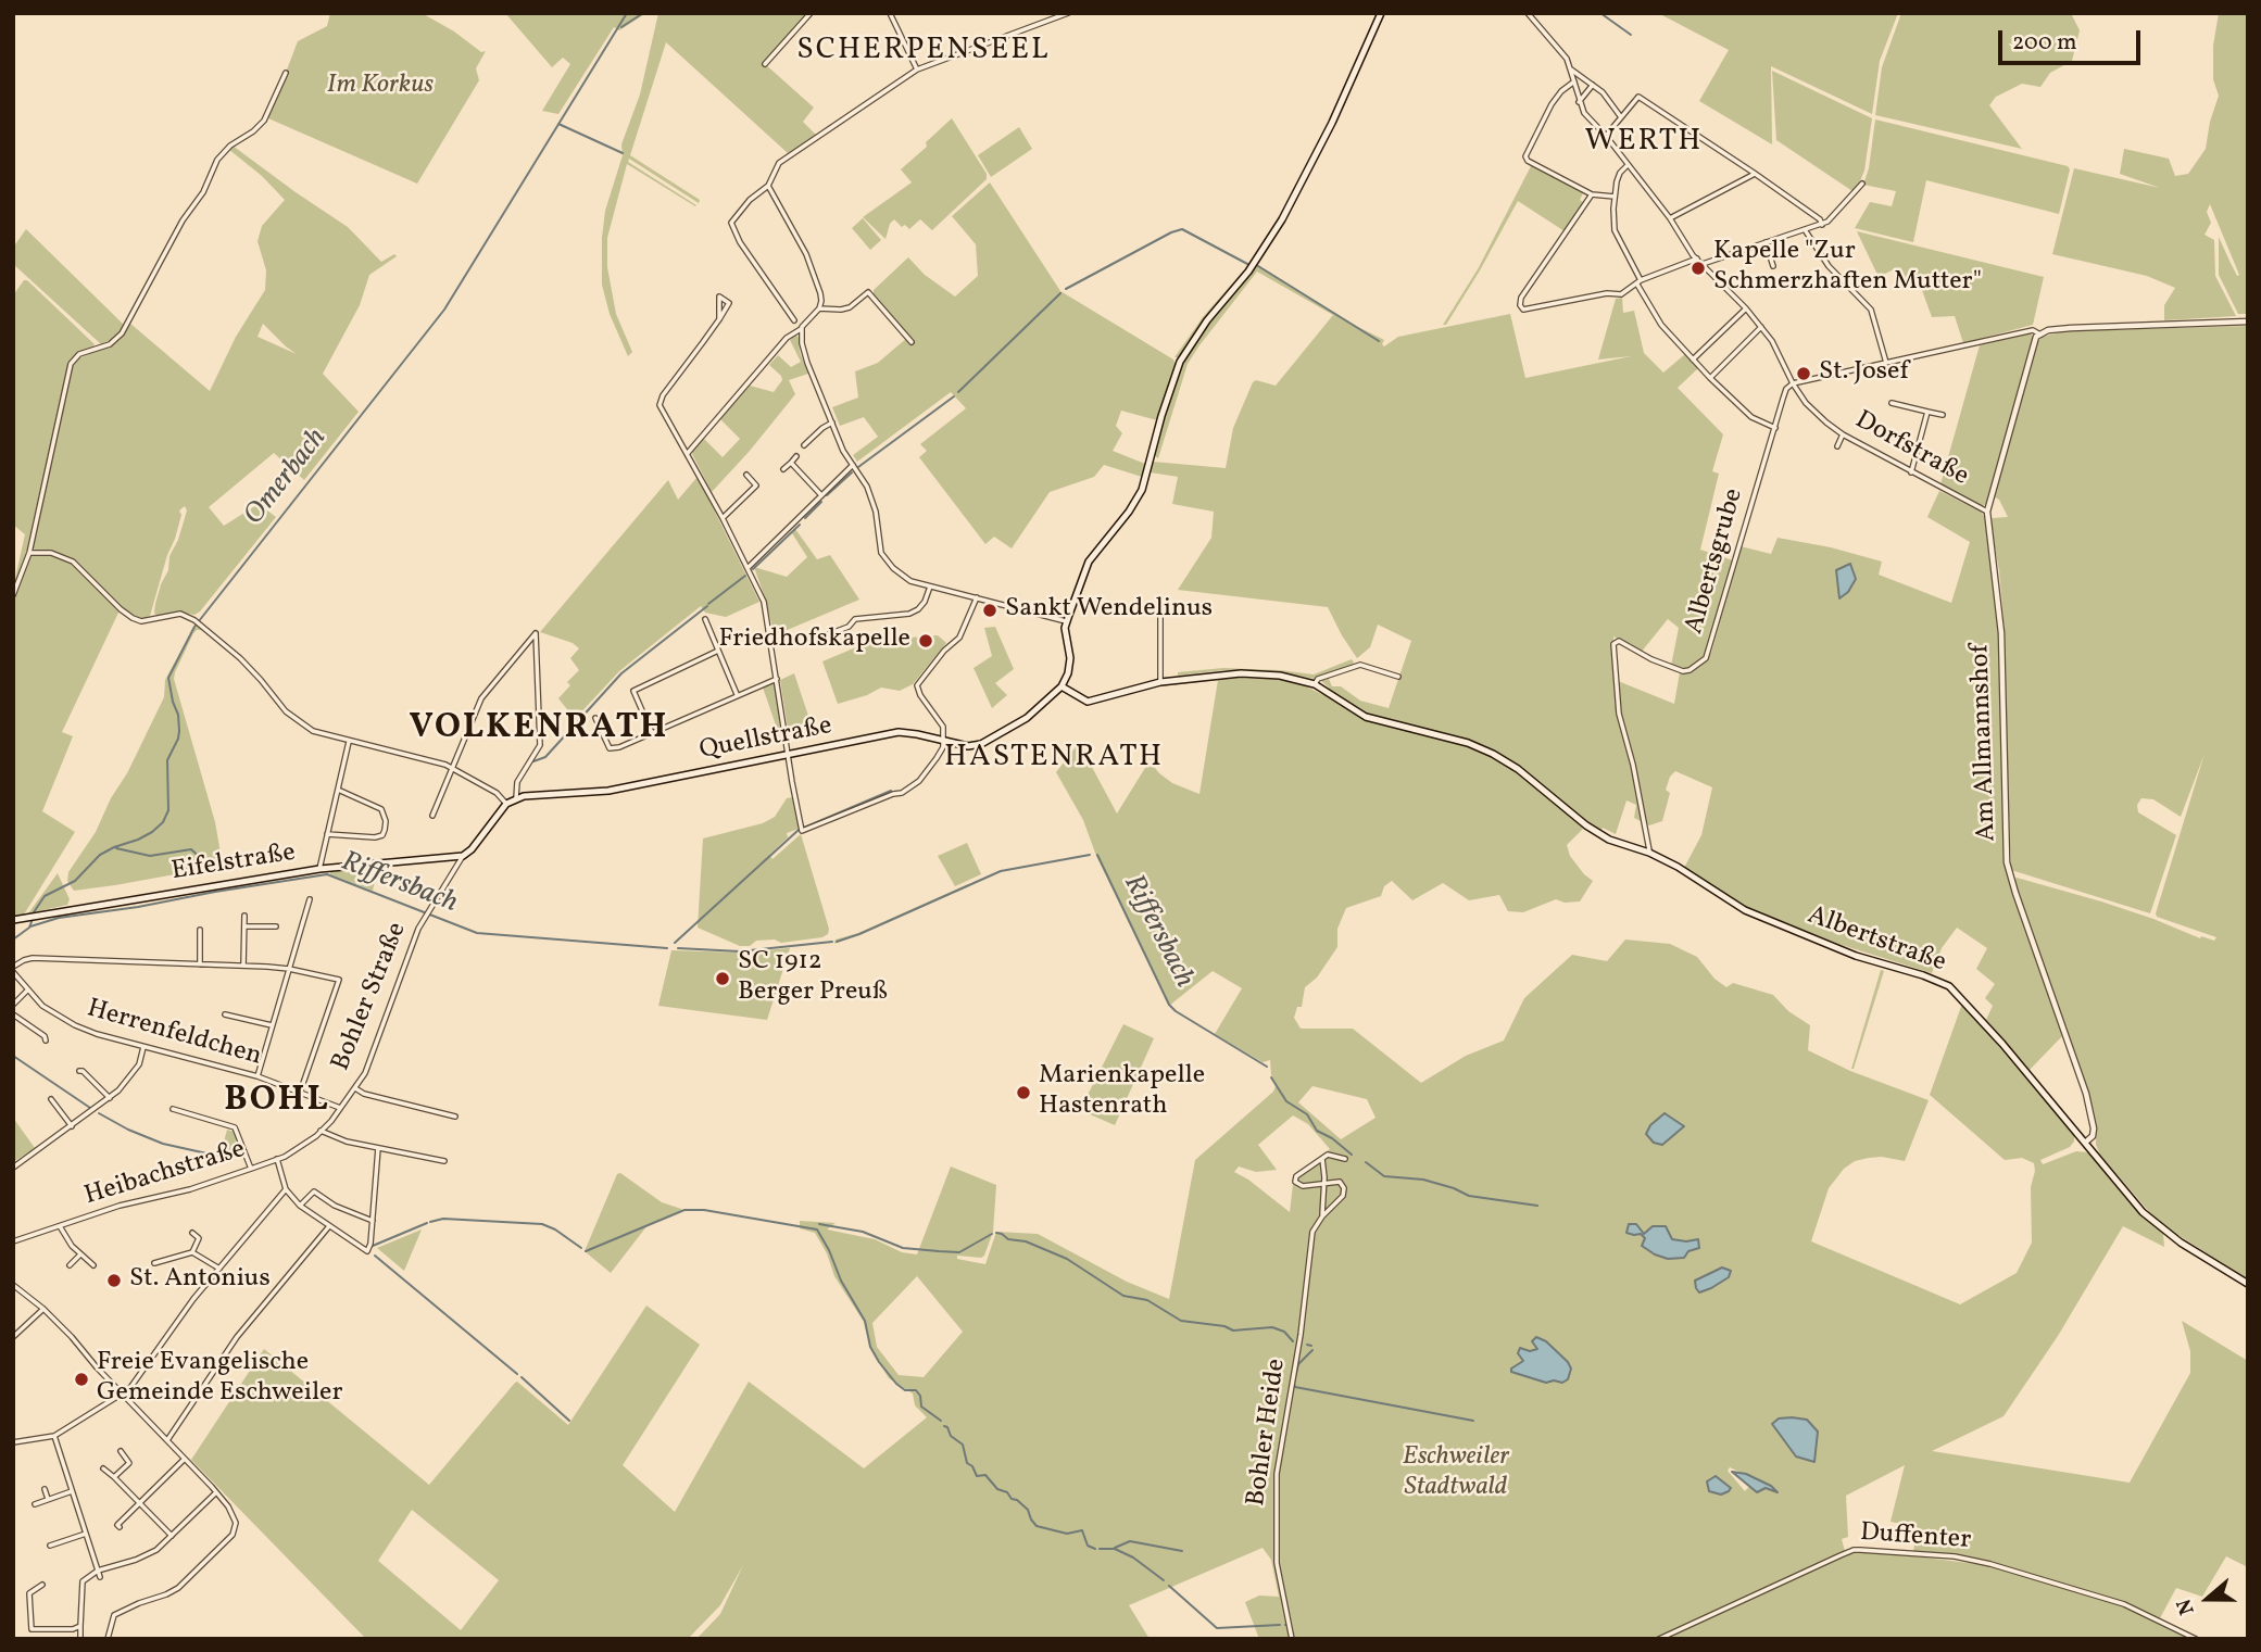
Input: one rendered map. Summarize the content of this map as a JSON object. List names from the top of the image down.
{
  "streets": {
    "main road": [
      "Quellstraße",
      "Eifelstraße",
      "Albertstraße",
      "Bohler Straße"
    ],
    "street": [
      "Dorfstraße",
      "Albertsgrube",
      "Am Allmannshof",
      "Herrenfeldchen",
      "Heibachstraße",
      "Bohler Heide",
      "Duffenter"
    ]
  },
  "crossings": [
    ["Dorfstraße", "Albertsgrube"],
    ["Dorfstraße", "Am Allmannshof"],
    ["Albertsgrube", "Albertstraße"],
    ["Quellstraße", "Albertstraße"],
    ["Quellstraße", "Bohler Straße"],
    ["Am Allmannshof", "Albertstraße"],
    ["Eifelstraße", "Bohler Straße"],
    ["Bohler Straße", "Herrenfeldchen"],
    ["Bohler Straße", "Heibachstraße"]
  ],
  "districts": [
    "SCHERPENSEEL",
    "WERTH",
    "VOLKENRATH",
    "HASTENRATH",
    "BOHL"
  ],
  "water": ["Omerbach", "Riffersbach"],
  "parks": ["Im Korkus", "Eschweiler Stadtwald"],
  "places": [
    "Kapelle \"Zur Schmerzhaften Mutter\"",
    "St. Josef",
    "Sankt Wendelinus",
    "Friedhofskapelle",
    "SC 1912 Berger Preuß",
    "Marienkapelle Hastenrath",
    "St. Antonius",
    "Freie Evangelische Gemeinde Eschweiler"
  ],
  "scale_bar": "200 m",
  "north": "left"
}
